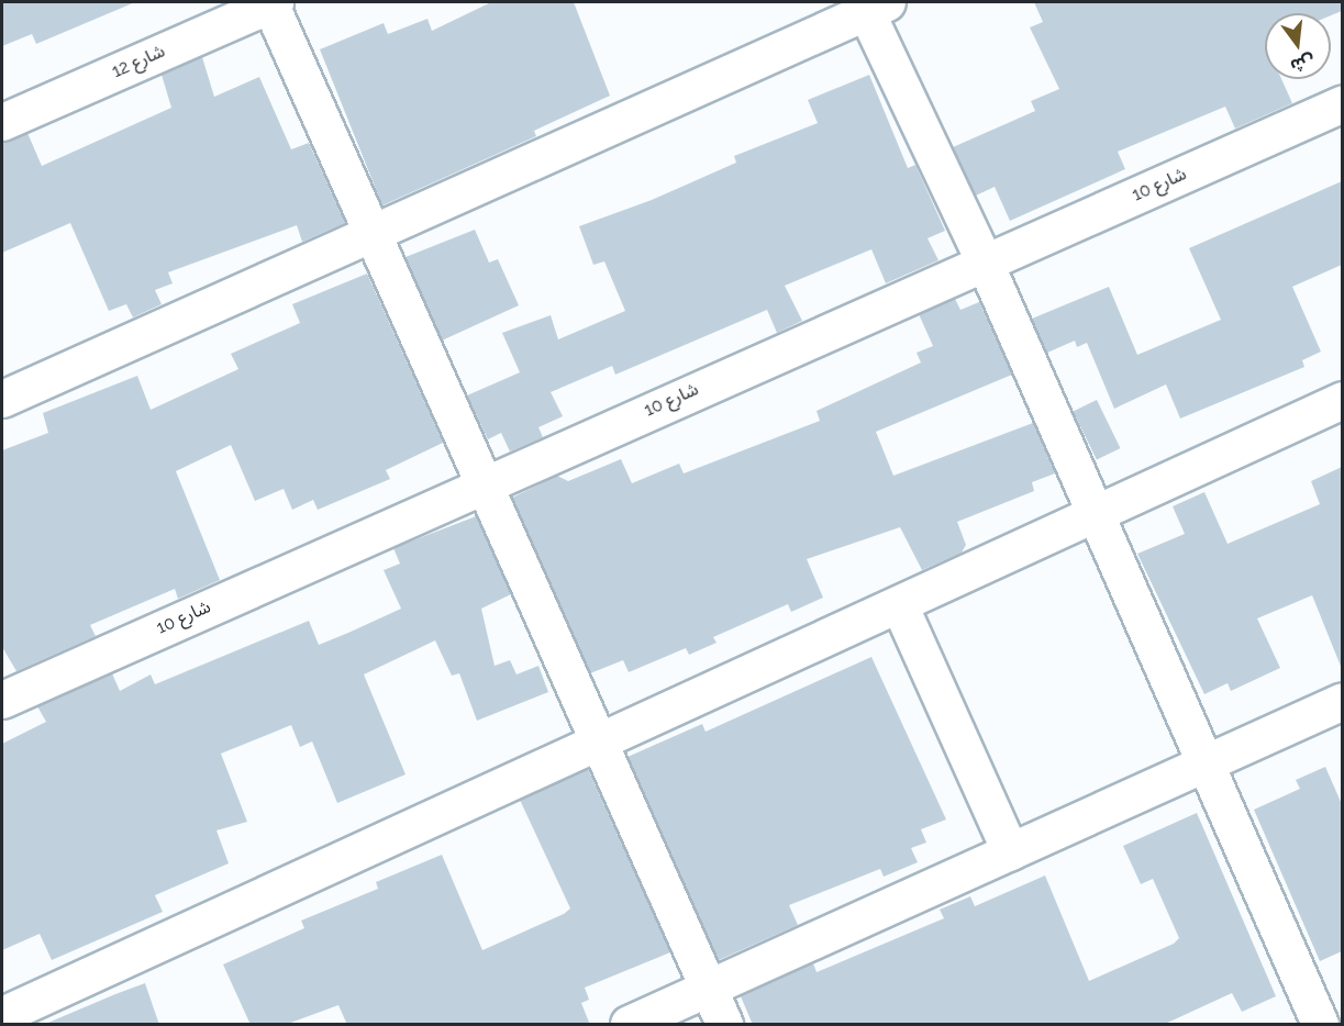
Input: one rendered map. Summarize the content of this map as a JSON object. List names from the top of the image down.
{
  "streets": {
    "street": ["شارع 12", "شارع 10"]
  },
  "north": "bottom"
}
